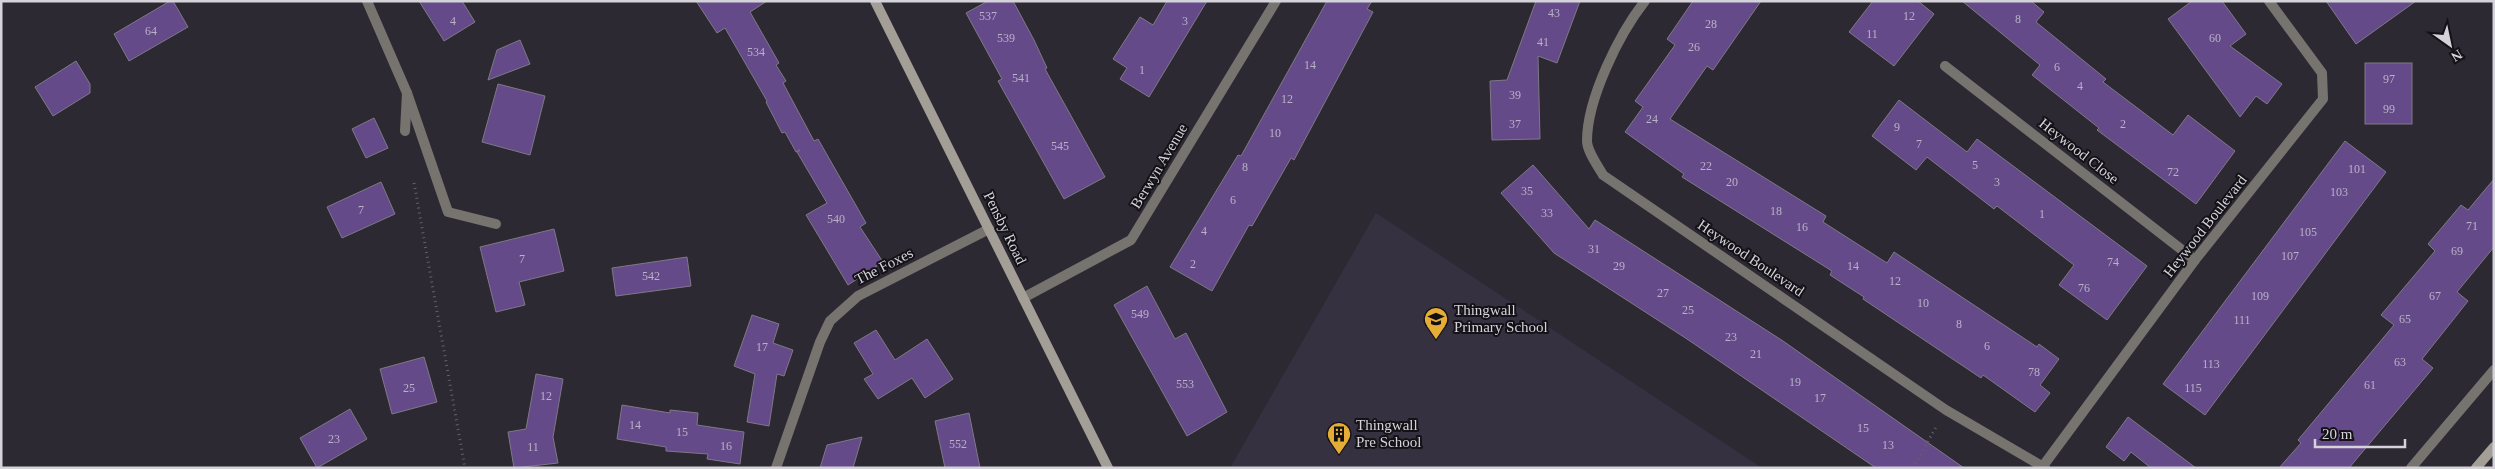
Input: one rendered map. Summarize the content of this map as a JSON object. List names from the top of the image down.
{
  "streets": {
    "main road": ["Pensby Road"],
    "street": [
      "Heywood Close",
      "Berwyn Avenue",
      "Heywood Boulevard",
      "The Foxes"
    ]
  },
  "crossings": [
    ["Heywood Close", "Heywood Boulevard"],
    ["Berwyn Avenue", "Pensby Road"],
    ["Pensby Road", "The Foxes"]
  ],
  "places": {
    "school or university": ["Thingwall Primary School"],
    "building": ["Thingwall Pre School"]
  },
  "house_numbers": [
    "43",
    "537",
    "12",
    "8",
    "4",
    "3",
    "28",
    "64",
    "11",
    "539",
    "60",
    "41",
    "26",
    "534",
    "14",
    "6",
    "1",
    "541",
    "97",
    "4",
    "39",
    "12",
    "99",
    "24",
    "37",
    "2",
    "9",
    "10",
    "7",
    "545",
    "5",
    "22",
    "8",
    "101",
    "72",
    "20",
    "3",
    "35",
    "103",
    "6",
    "7",
    "18",
    "33",
    "1",
    "540",
    "71",
    "16",
    "4",
    "105",
    "31",
    "69",
    "107",
    "7",
    "74",
    "2",
    "29",
    "14",
    "542",
    "12",
    "76",
    "27",
    "109",
    "67",
    "10",
    "25",
    "549",
    "65",
    "111",
    "8",
    "23",
    "6",
    "17",
    "21",
    "63",
    "113",
    "78",
    "19",
    "553",
    "61",
    "25",
    "115",
    "12",
    "17",
    "14",
    "15",
    "15",
    "23",
    "552",
    "13",
    "16",
    "11"
  ],
  "scale_bar": "20 m",
  "north": "bottom right"
}
